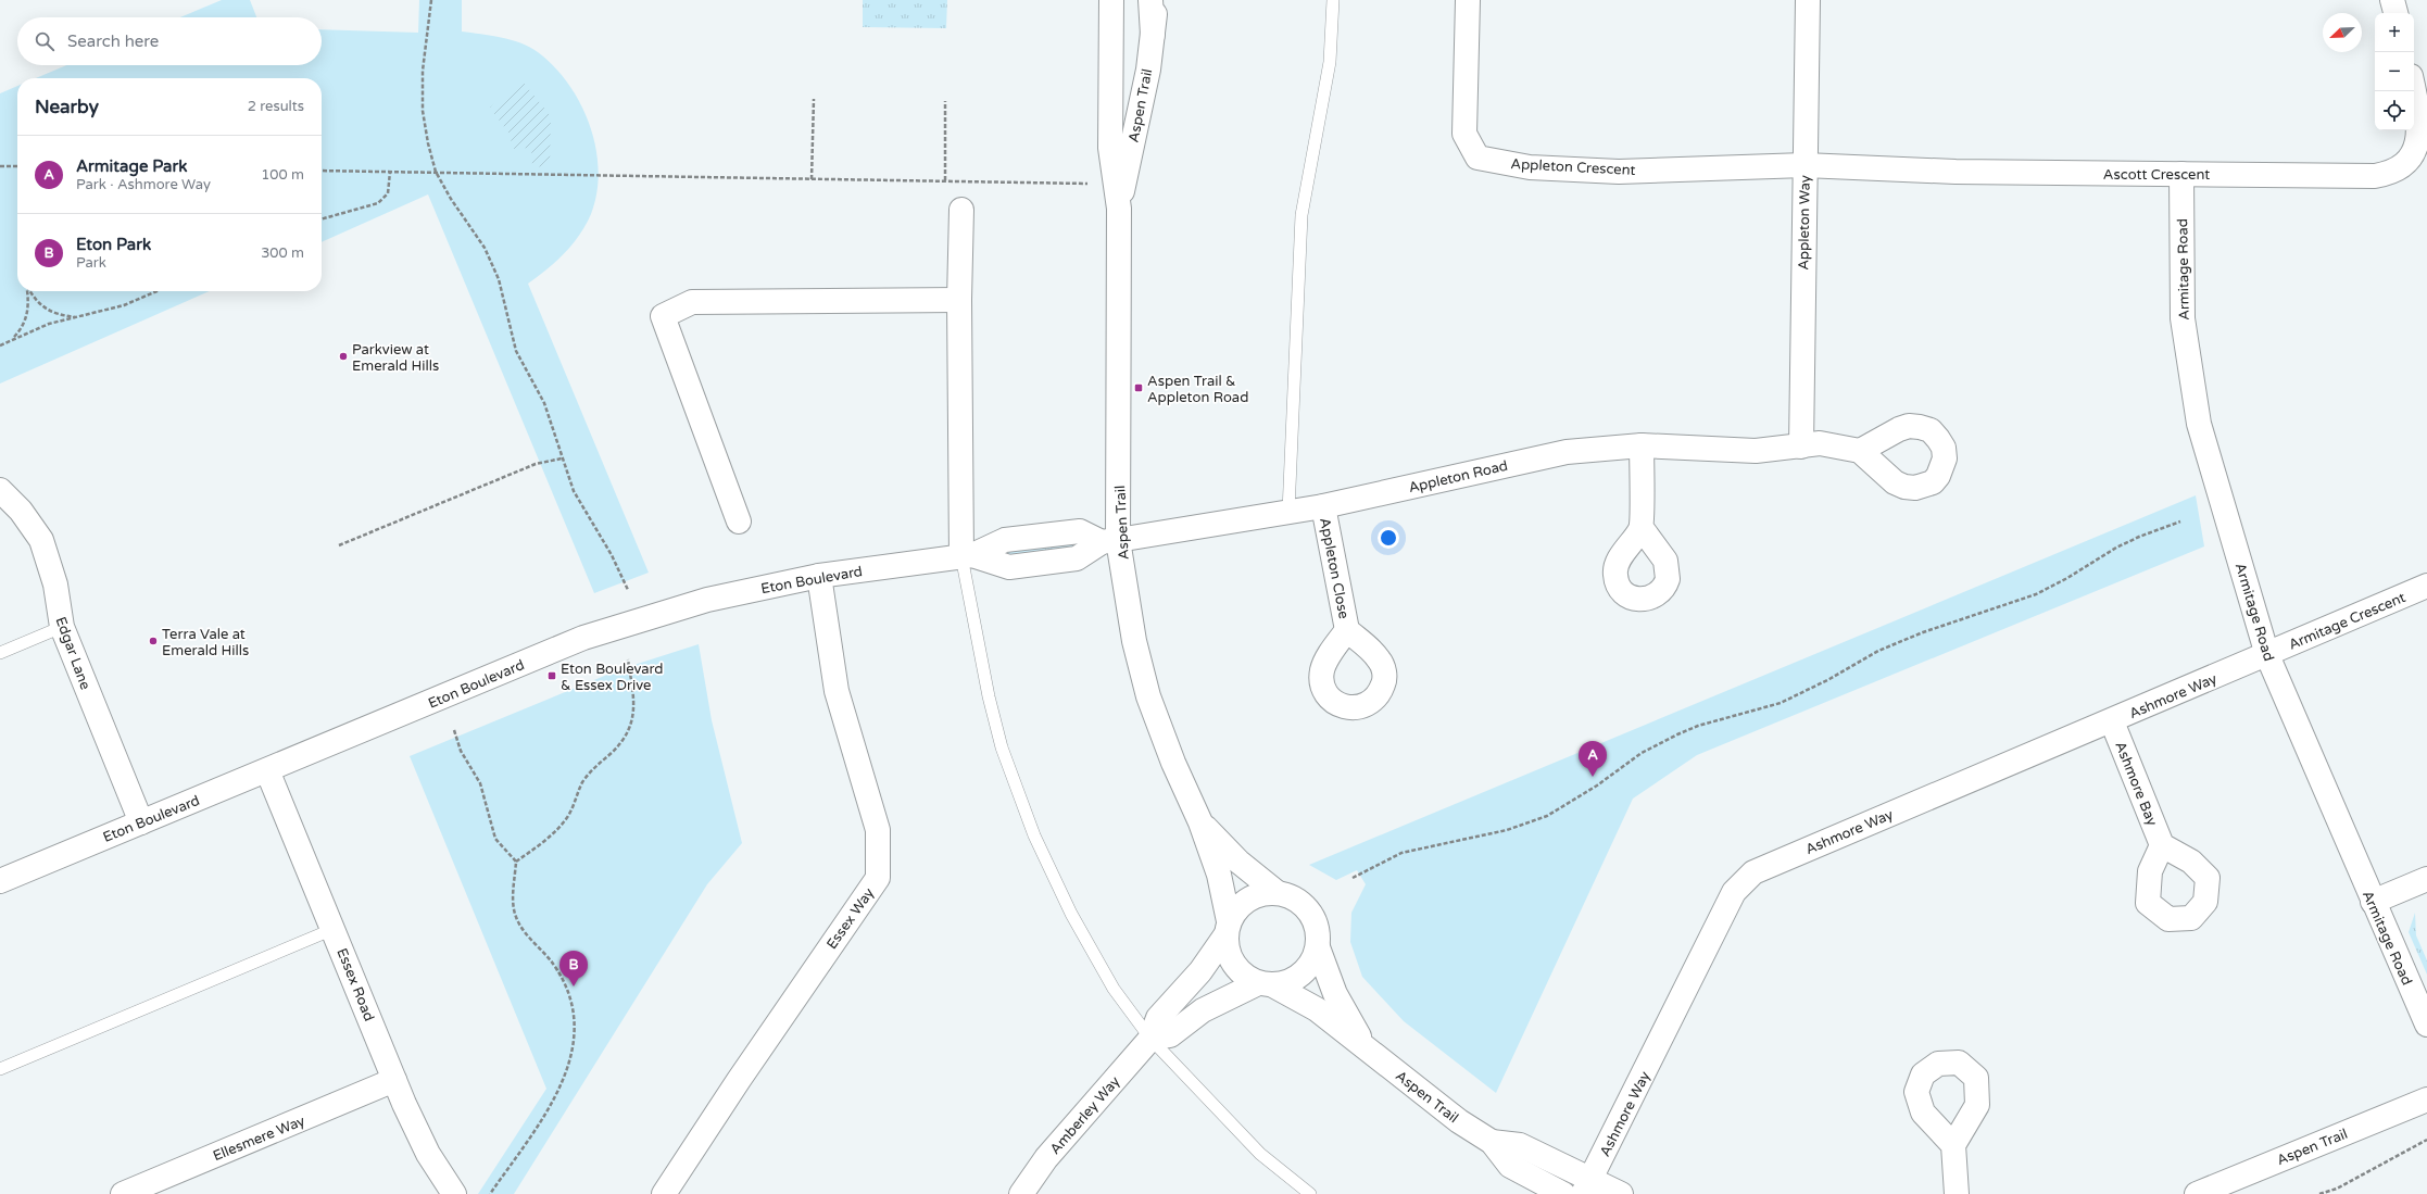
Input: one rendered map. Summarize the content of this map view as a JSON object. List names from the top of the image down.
{
  "streets": {
    "street": [
      "Aspen Trail",
      "Appleton Crescent",
      "Ascott Crescent",
      "Appleton Way",
      "Armitage Road",
      "Appleton Road",
      "Appleton Close",
      "Eton Boulevard",
      "Armitage Crescent",
      "Edgar Lane",
      "Ashmore Way",
      "Ashmore Bay",
      "Essex Way",
      "Essex Road",
      "Amberley Way",
      "Ellesmere Way"
    ]
  },
  "crossings": [
    ["Aspen Trail", "Appleton Road"],
    ["Aspen Trail", "Eton Boulevard"],
    ["Aspen Trail", "Ashmore Way"],
    ["Aspen Trail", "Amberley Way"],
    ["Appleton Crescent", "Ascott Crescent"],
    ["Appleton Crescent", "Appleton Way"],
    ["Ascott Crescent", "Appleton Way"],
    ["Ascott Crescent", "Armitage Road"],
    ["Appleton Way", "Appleton Road"],
    ["Armitage Road", "Armitage Crescent"],
    ["Armitage Road", "Ashmore Way"],
    ["Appleton Road", "Appleton Close"],
    ["Appleton Road", "Eton Boulevard"],
    ["Eton Boulevard", "Edgar Lane"],
    ["Eton Boulevard", "Essex Way"],
    ["Eton Boulevard", "Essex Road"],
    ["Armitage Crescent", "Ashmore Way"],
    ["Ashmore Way", "Ashmore Bay"],
    ["Essex Road", "Ellesmere Way"]
  ],
  "places": {
    "other": ["Parkview at Emerald Hills", "Terra Vale at Emerald Hills"],
    "transit": ["Aspen Trail & Appleton Road", "Eton Boulevard & Essex Drive"]
  },
  "north": "bottom left",
  "page": {
    "map_buttons": ["+", "−"],
    "search": "Search here",
    "heading": ["Nearby", "2 results"],
    "list": [
      {
        "mark": "A",
        "name": "Armitage Park",
        "note": "Park · Ashmore Way",
        "value": "100 m"
      },
      {
        "mark": "B",
        "name": "Eton Park",
        "note": "Park",
        "value": "300 m"
      }
    ],
    "pins": ["A", "B"]
  }
}
